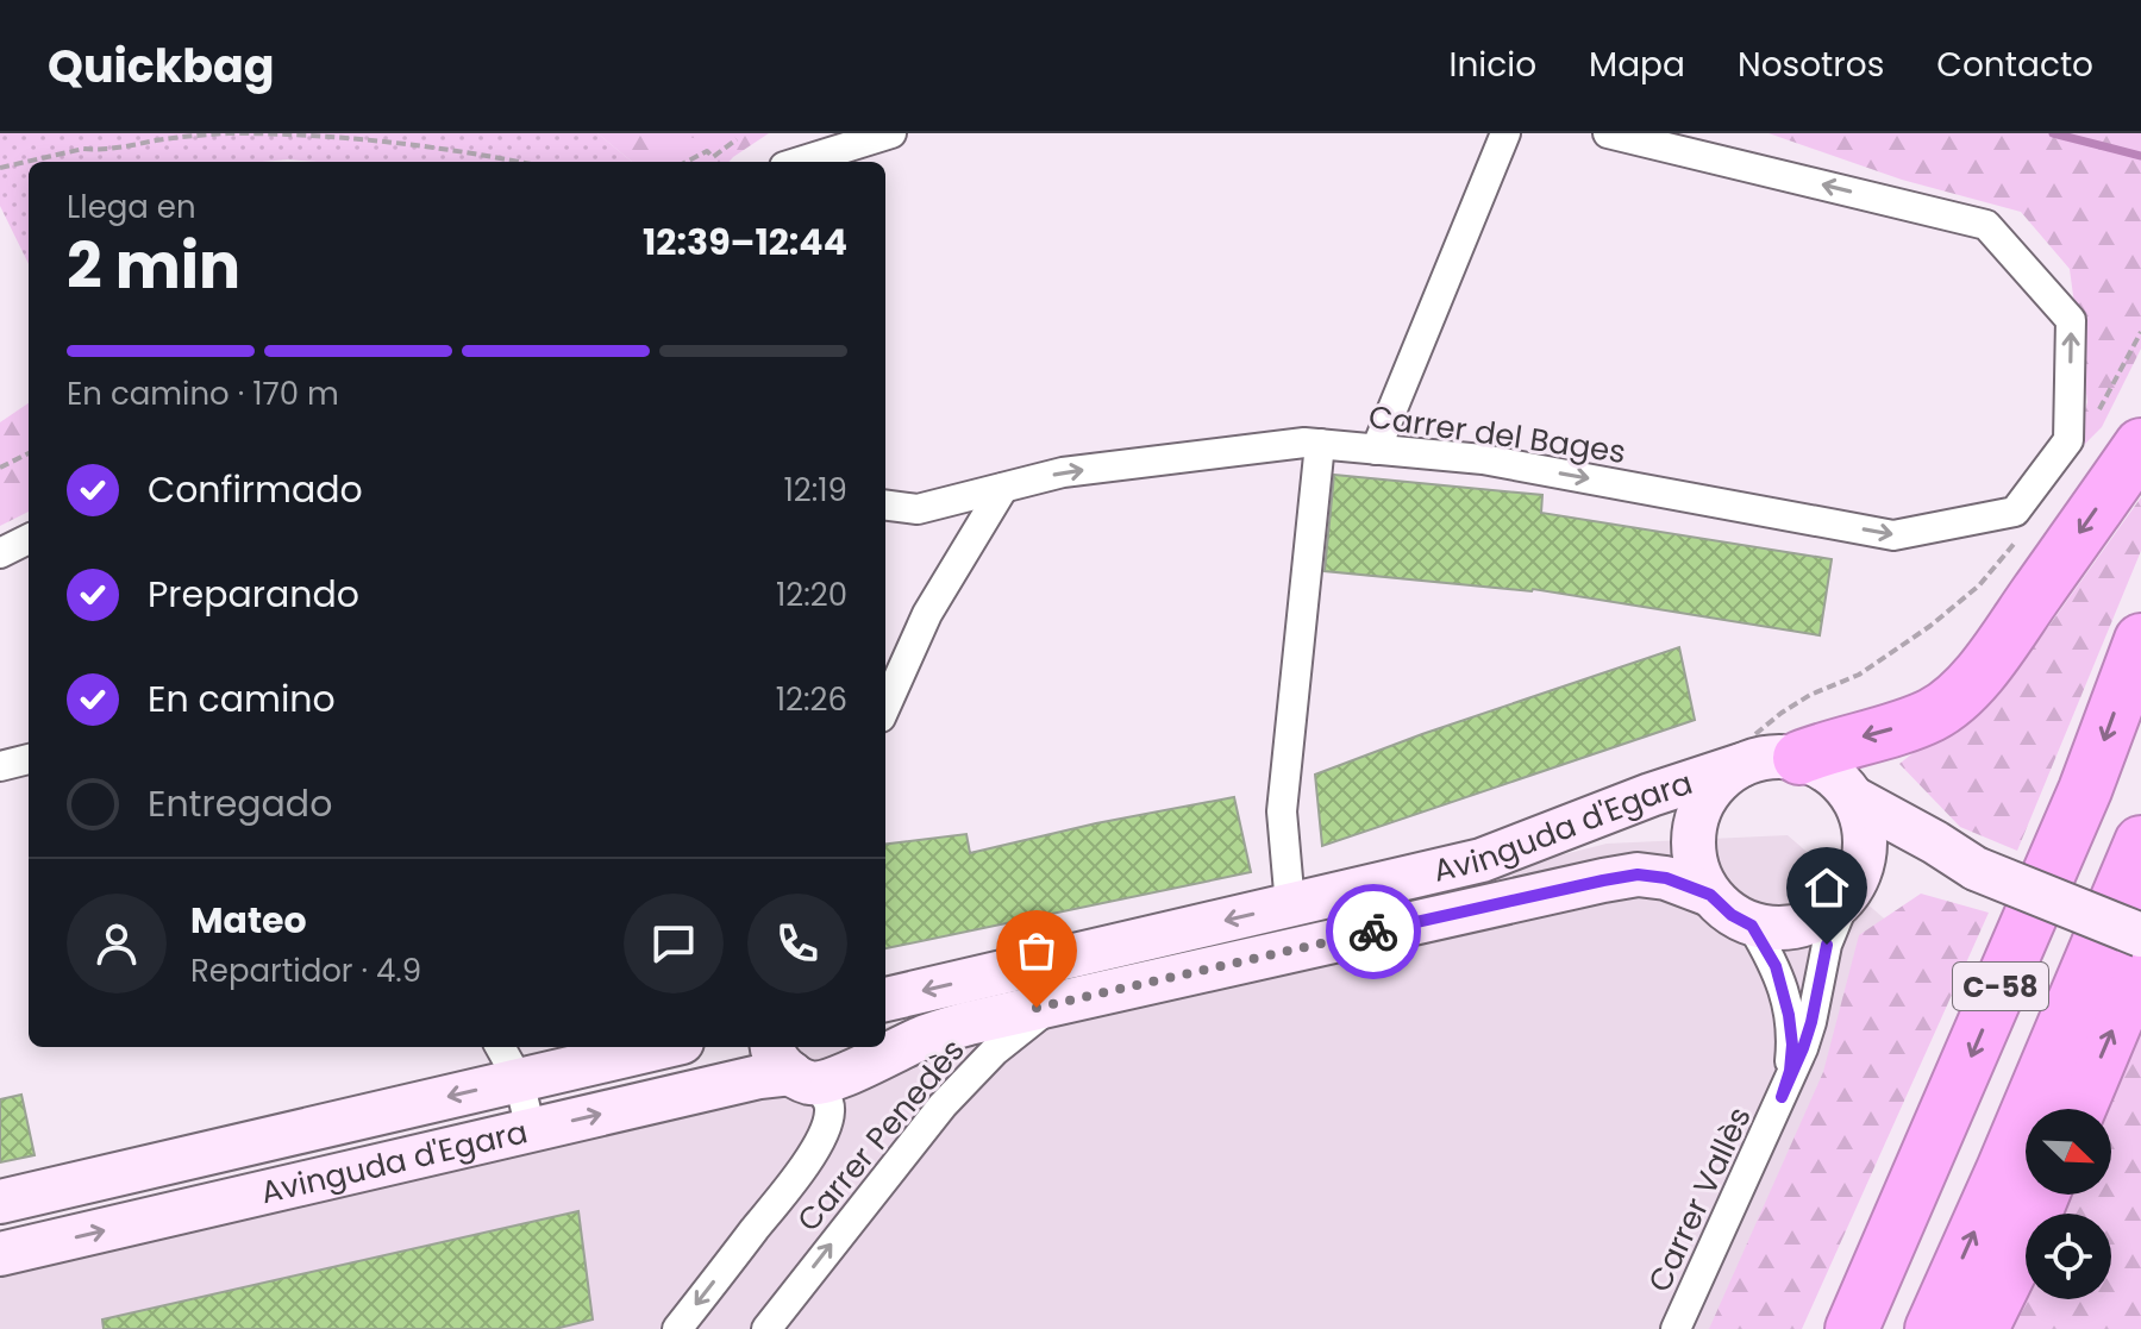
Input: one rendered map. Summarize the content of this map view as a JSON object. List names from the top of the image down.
{
  "streets": {
    "highway": ["C-58"],
    "street": [
      "Carrer del Bages",
      "Avinguda d'Egara",
      "Carrer Penedès",
      "Carrer Vallès"
    ]
  },
  "crossings": [
    ["Avinguda d'Egara", "Carrer Penedès"],
    ["Avinguda d'Egara", "Carrer Vallès"]
  ],
  "north": "bottom right",
  "page": {
    "header": "Quickbag",
    "nav": [
      "Inicio",
      "Mapa",
      "Nosotros",
      "Contacto"
    ],
    "heading": ["2 min", "Llega en", "12:39–12:44"],
    "panel": ["Mateo", "Repartidor · 4.9"],
    "bar": "En camino · 170 m",
    "list": [
      ["Confirmado", "12:19"],
      ["Preparando", "12:20"],
      ["En camino", "12:26"],
      "Entregado"
    ]
  }
}
